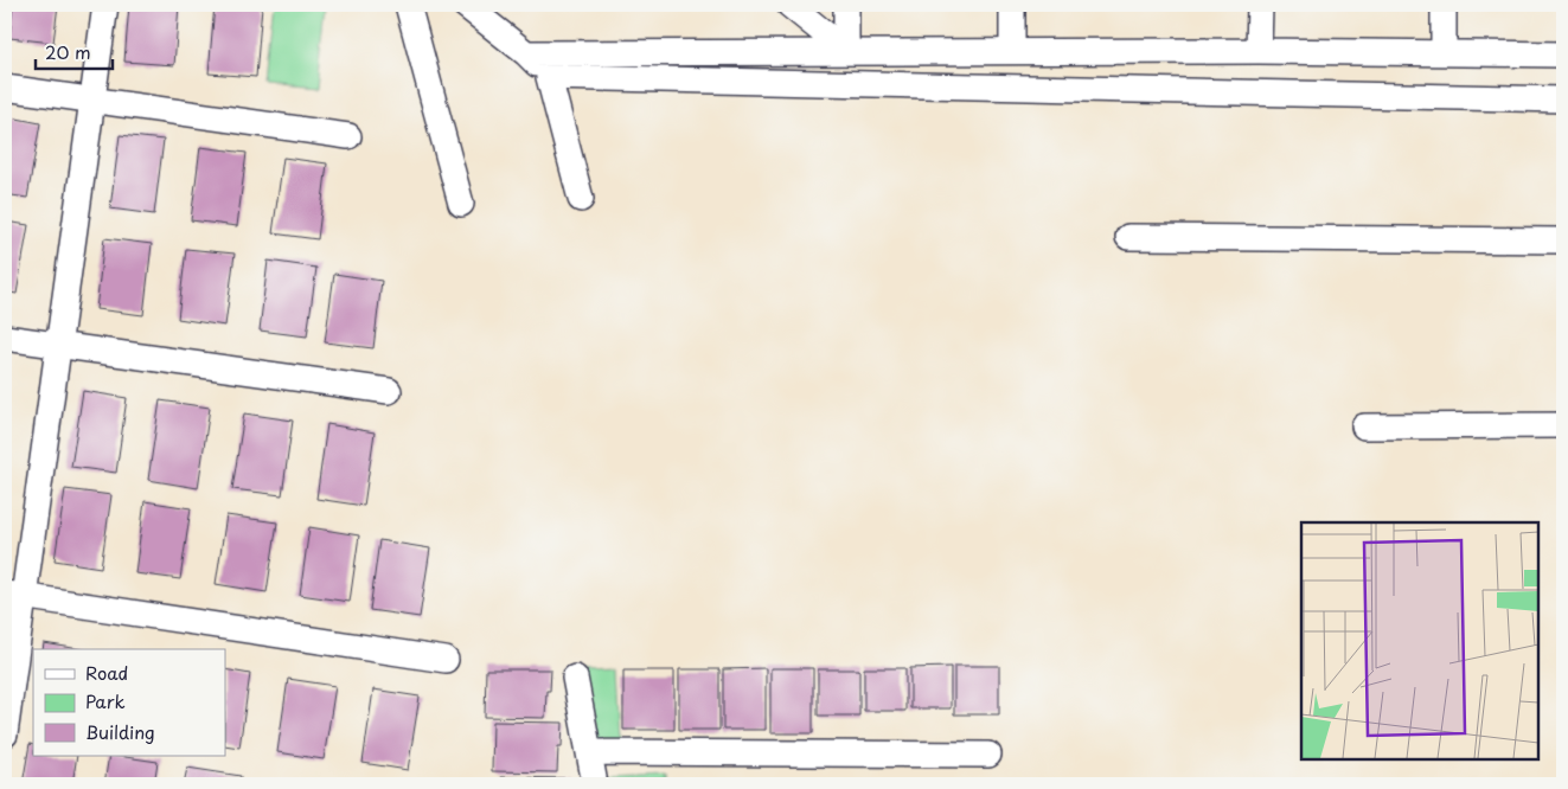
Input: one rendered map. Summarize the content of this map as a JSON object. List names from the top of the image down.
{
  "legend": ["Road", "Park", "Building"],
  "scale_bar": "20 m"
}
